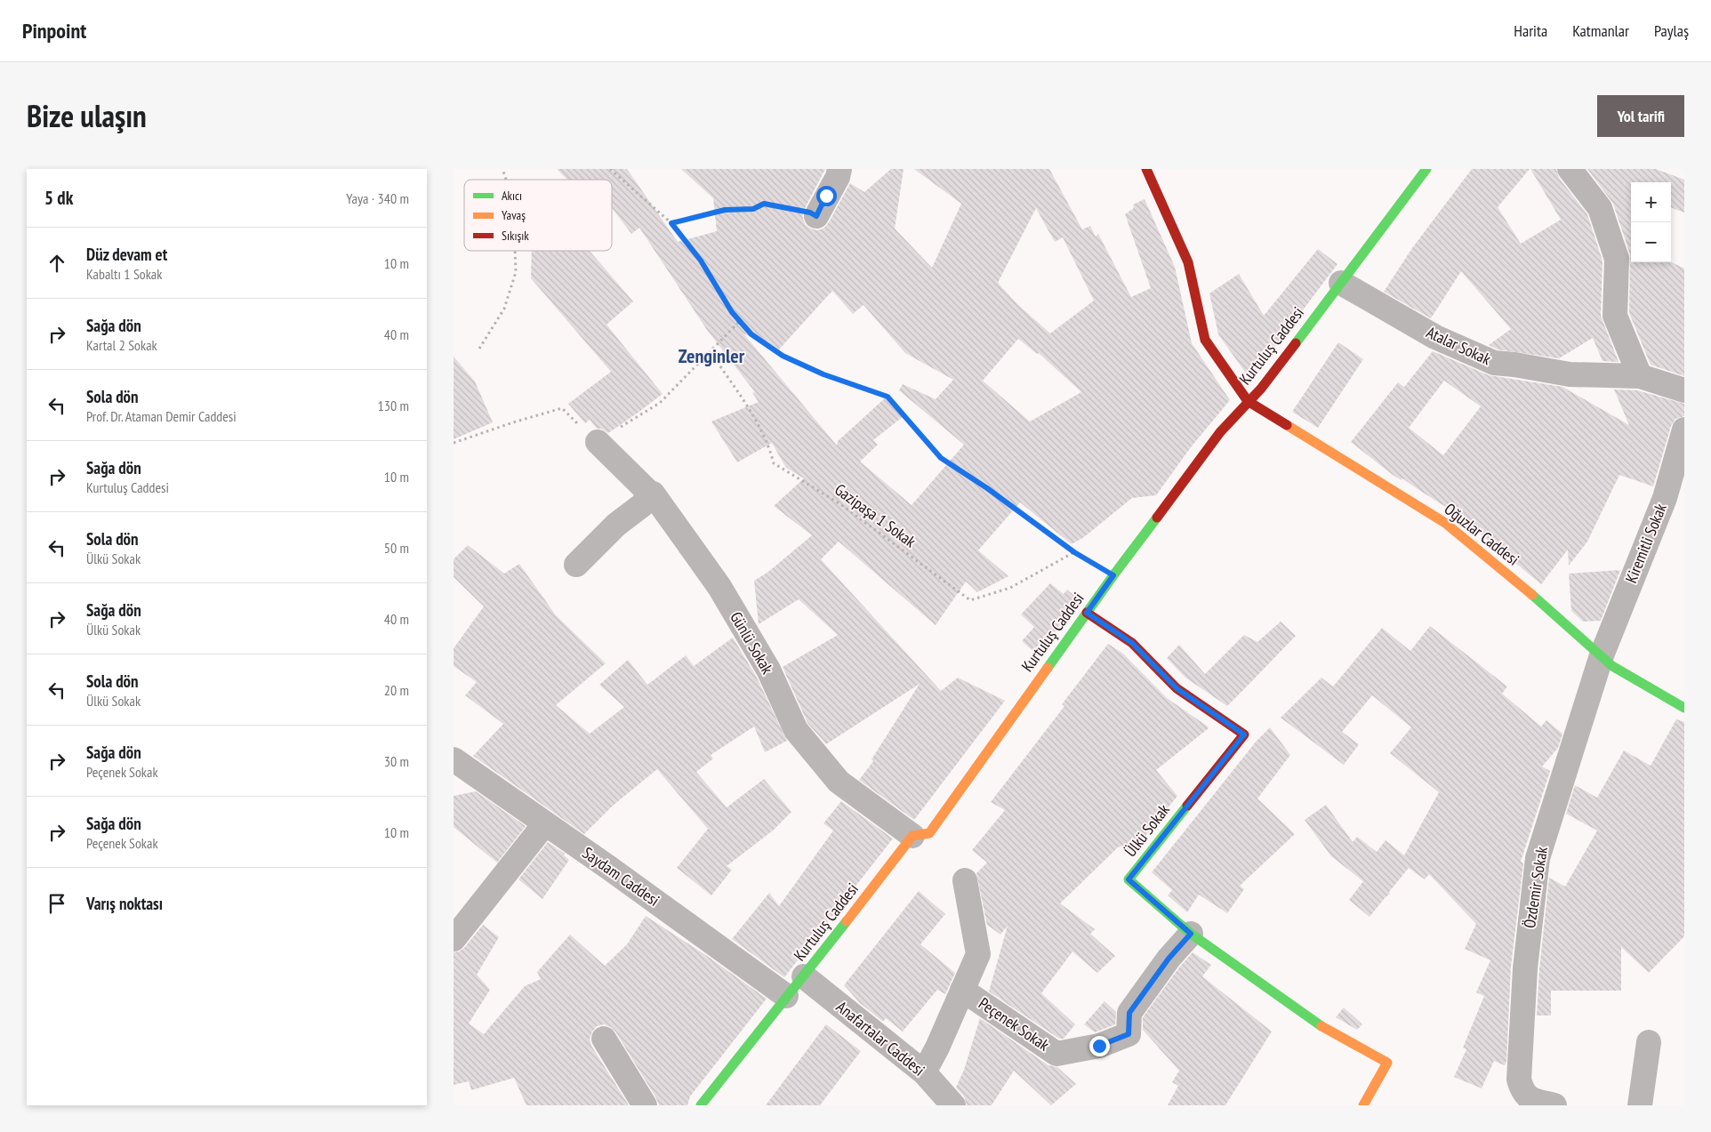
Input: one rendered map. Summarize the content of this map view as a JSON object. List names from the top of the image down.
{
  "streets": {
    "street": [
      "Kurtuluş Caddesi",
      "Atalar Sokak",
      "Oğuzlar Caddesi",
      "Kiremitli Sokak",
      "Günlü Sokak",
      "Ülkü Sokak",
      "Saydam Caddesi",
      "Özdemir Sokak",
      "Peçenek Sokak",
      "Anafartalar Caddesi"
    ],
    "path": ["Gazipaşa 1 Sokak"]
  },
  "crossings": [
    ["Kurtuluş Caddesi", "Atalar Sokak"],
    ["Kurtuluş Caddesi", "Oğuzlar Caddesi"],
    ["Kurtuluş Caddesi", "Günlü Sokak"],
    ["Kurtuluş Caddesi", "Ülkü Sokak"],
    ["Kurtuluş Caddesi", "Saydam Caddesi"],
    ["Kurtuluş Caddesi", "Anafartalar Caddesi"],
    ["Oğuzlar Caddesi", "Kiremitli Sokak"],
    ["Oğuzlar Caddesi", "Özdemir Sokak"],
    ["Kiremitli Sokak", "Özdemir Sokak"],
    ["Ülkü Sokak", "Peçenek Sokak"]
  ],
  "districts": ["Zenginler"],
  "legend": ["Akıcı", "Yavaş", "Sıkışık"],
  "page": {
    "header": "Pinpoint",
    "nav": ["Harita", "Katmanlar", "Paylaş"],
    "title": "Bize ulaşın",
    "buttons": "Yol tarifi",
    "heading": ["5 dk", "Yaya · 340 m"],
    "map_buttons": ["+", "−"],
    "list": [
      ["Düz devam et", "Kabaltı 1 Sokak", "10 m"],
      ["Sağa dön", "Kartal 2 Sokak", "40 m"],
      ["Sola dön", "Prof. Dr. Ataman Demir Caddesi", "130 m"],
      ["Sağa dön", "Kurtuluş Caddesi", "10 m"],
      ["Sola dön", "Ülkü Sokak", "50 m"],
      ["Sağa dön", "Ülkü Sokak", "40 m"],
      ["Sola dön", "Ülkü Sokak", "20 m"],
      ["Sağa dön", "Peçenek Sokak", "30 m"],
      ["Sağa dön", "Peçenek Sokak", "10 m"],
      "Varış noktası"
    ]
  }
}
